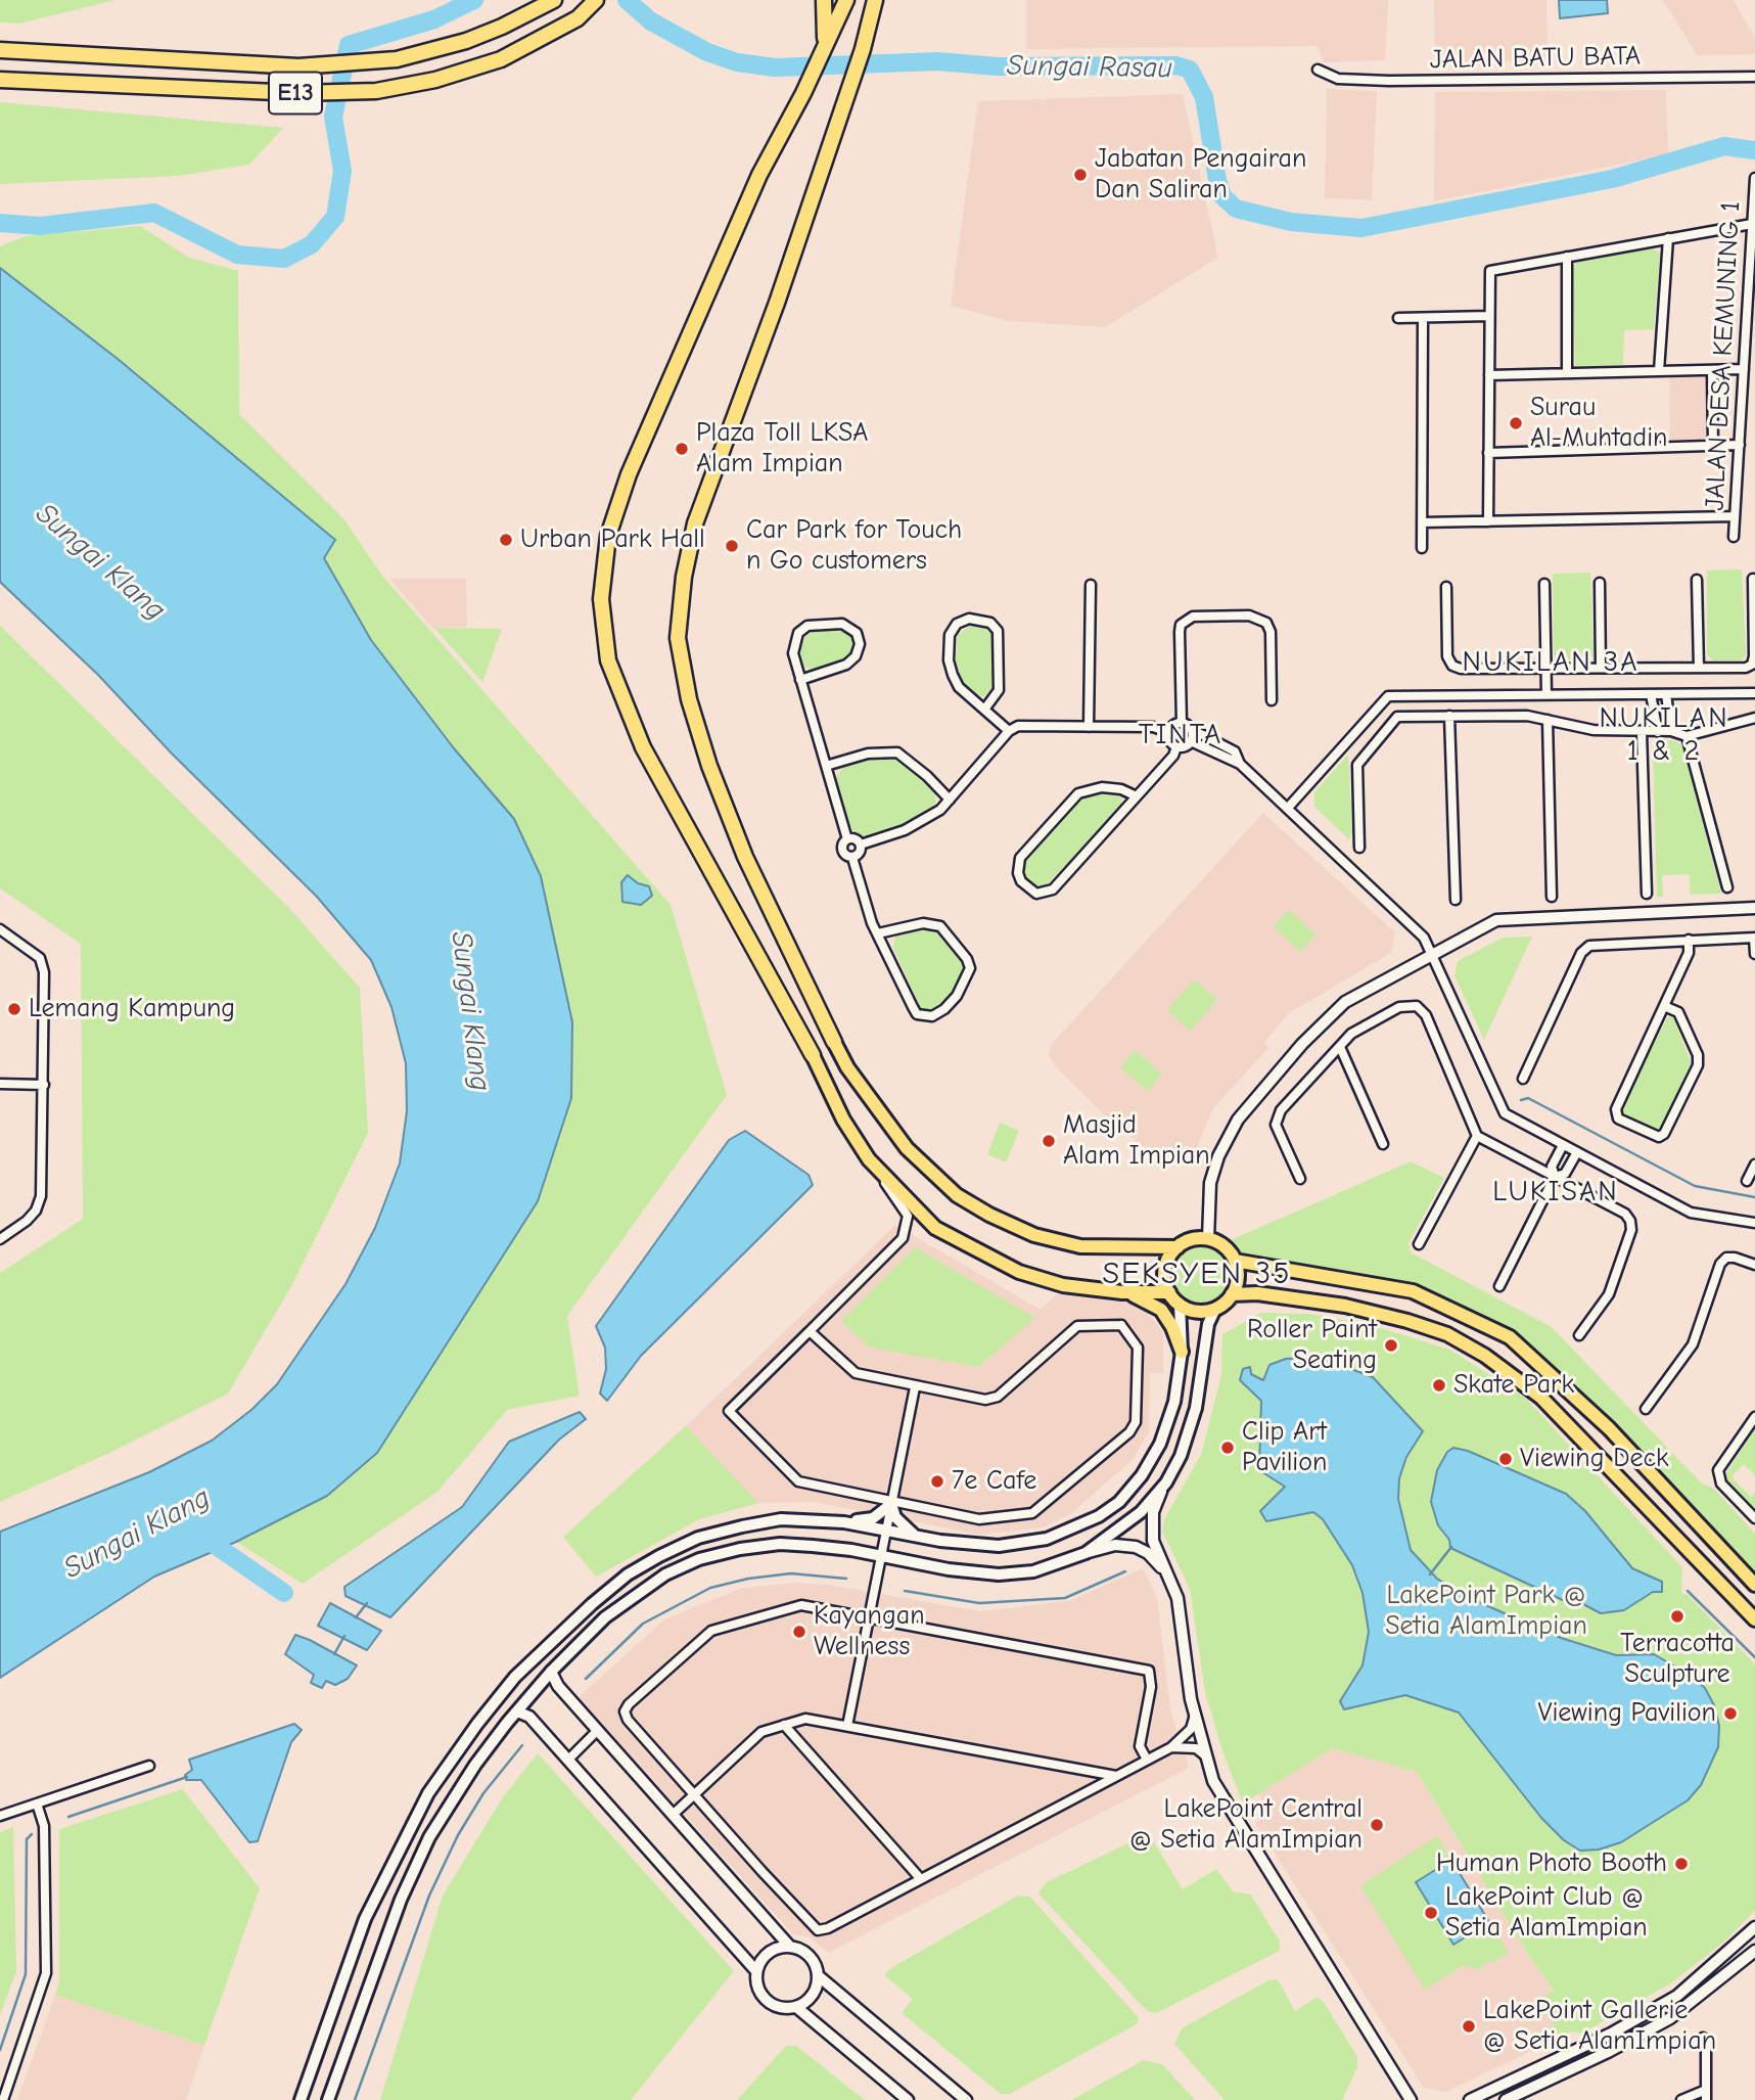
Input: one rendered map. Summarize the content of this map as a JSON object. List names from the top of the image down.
{
  "streets": {
    "highway": ["E13"],
    "street": ["JALAN BATU BATA", "JALAN DESA KEMUNING 1"]
  },
  "districts": [
    "NUKILAN 3A",
    "NUKILAN 1 & 2",
    "TINTA",
    "LUKISAN",
    "SEKSYEN 35"
  ],
  "water": ["Sungai Rasau", "Sungai Klang"],
  "parks": ["LakePoint Park @ Setia AlamImpian"],
  "places": [
    "Jabatan Pengairan Dan Saliran",
    "Surau Al-Muhtadin",
    "Plaza Toll LKSA Alam Impian",
    "Urban Park Hall",
    "Car Park for Touch n Go customers",
    "Lemang Kampung",
    "Masjid Alam Impian",
    "Roller Paint Seating",
    "Skate Park",
    "Clip Art Pavilion",
    "Viewing Deck",
    "7e Cafe",
    "Terracotta Sculpture",
    "Kayangan Wellness",
    "Viewing Pavilion",
    "LakePoint Central @ Setia AlamImpian",
    "Human Photo Booth",
    "LakePoint Club @ Setia AlamImpian",
    "LakePoint Gallerie @ Setia AlamImpian"
  ]
}
